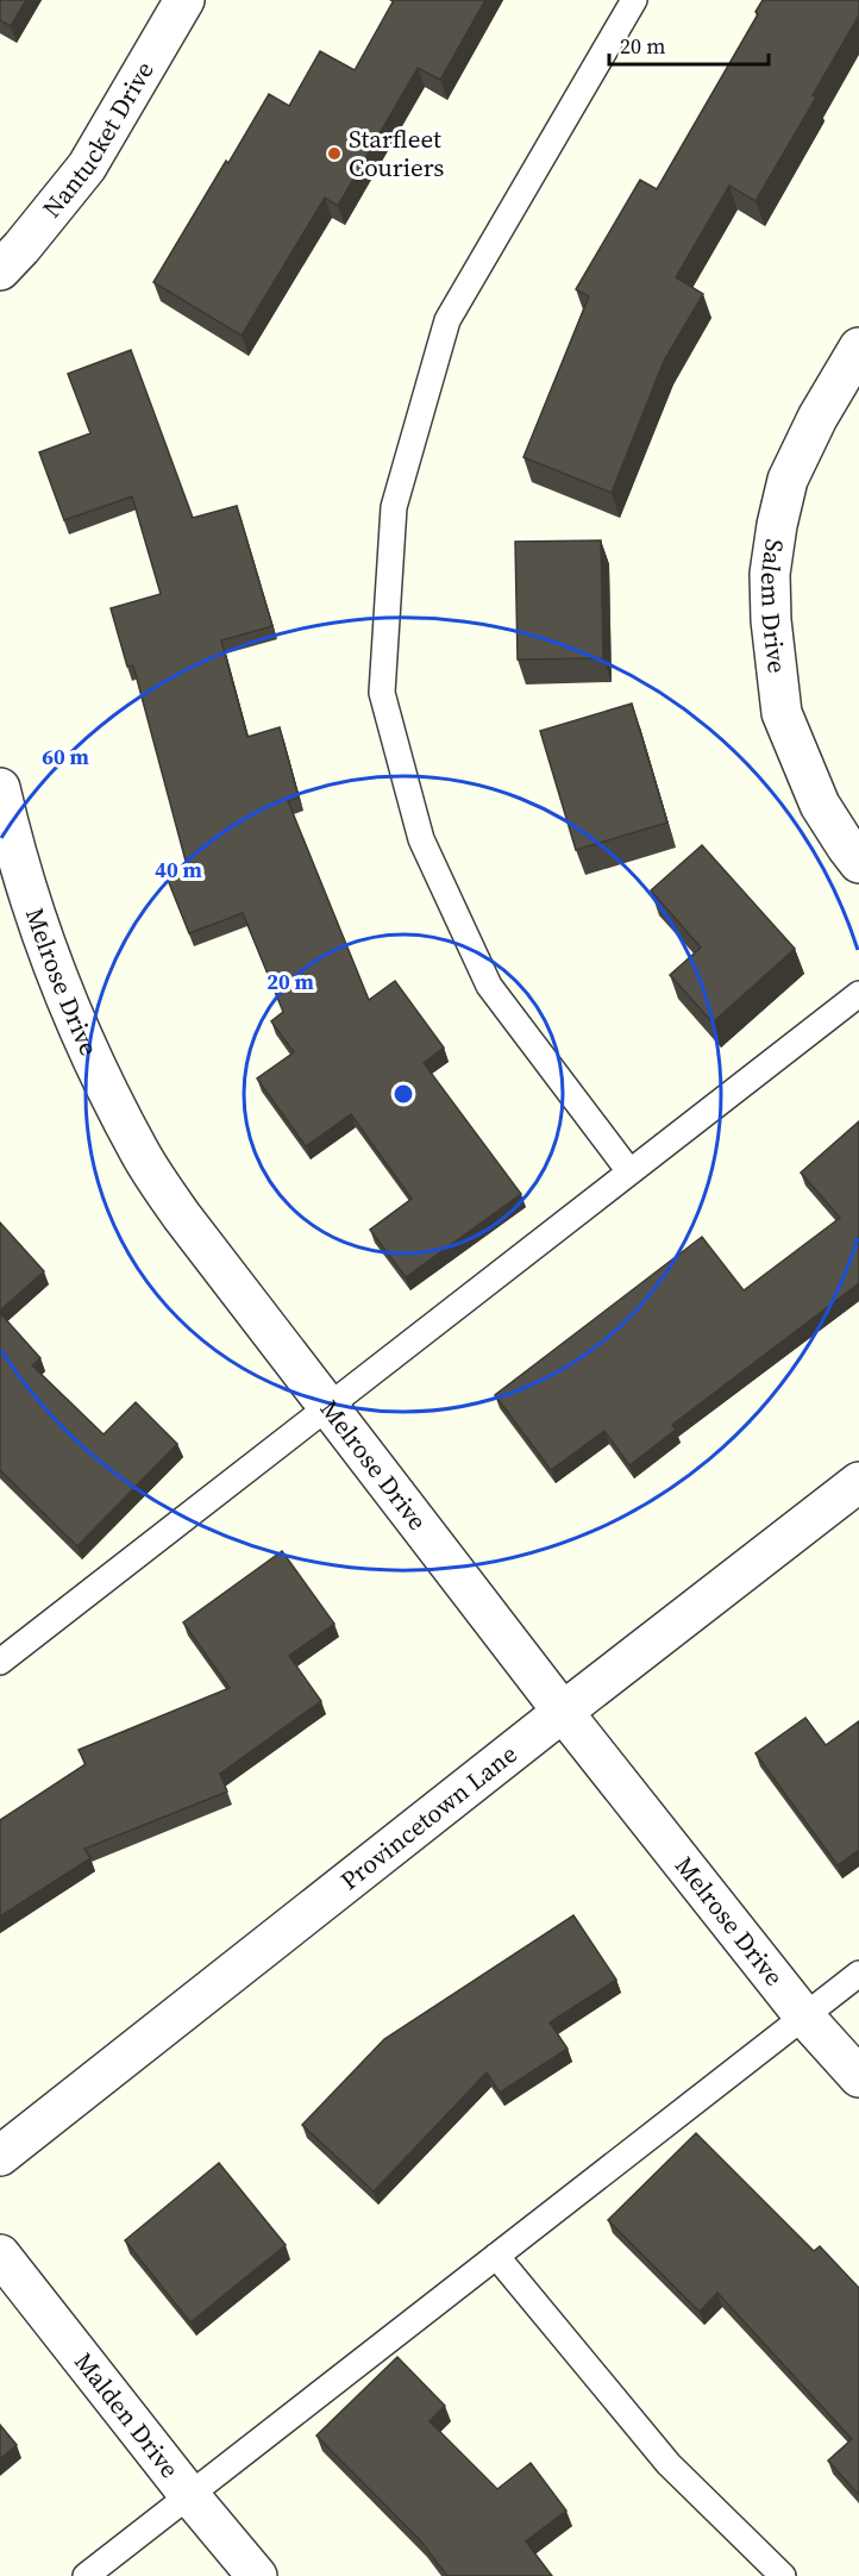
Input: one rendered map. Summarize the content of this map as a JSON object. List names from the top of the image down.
{
  "streets": {
    "street": [
      "Nantucket Drive",
      "Salem Drive",
      "Melrose Drive",
      "Provincetown Lane",
      "Malden Drive"
    ]
  },
  "crossings": [
    ["Melrose Drive", "Provincetown Lane"]
  ],
  "places": ["Starfleet Couriers"],
  "scale_bar": "20 m",
  "rings": ["60 m", "40 m", "20 m"]
}
